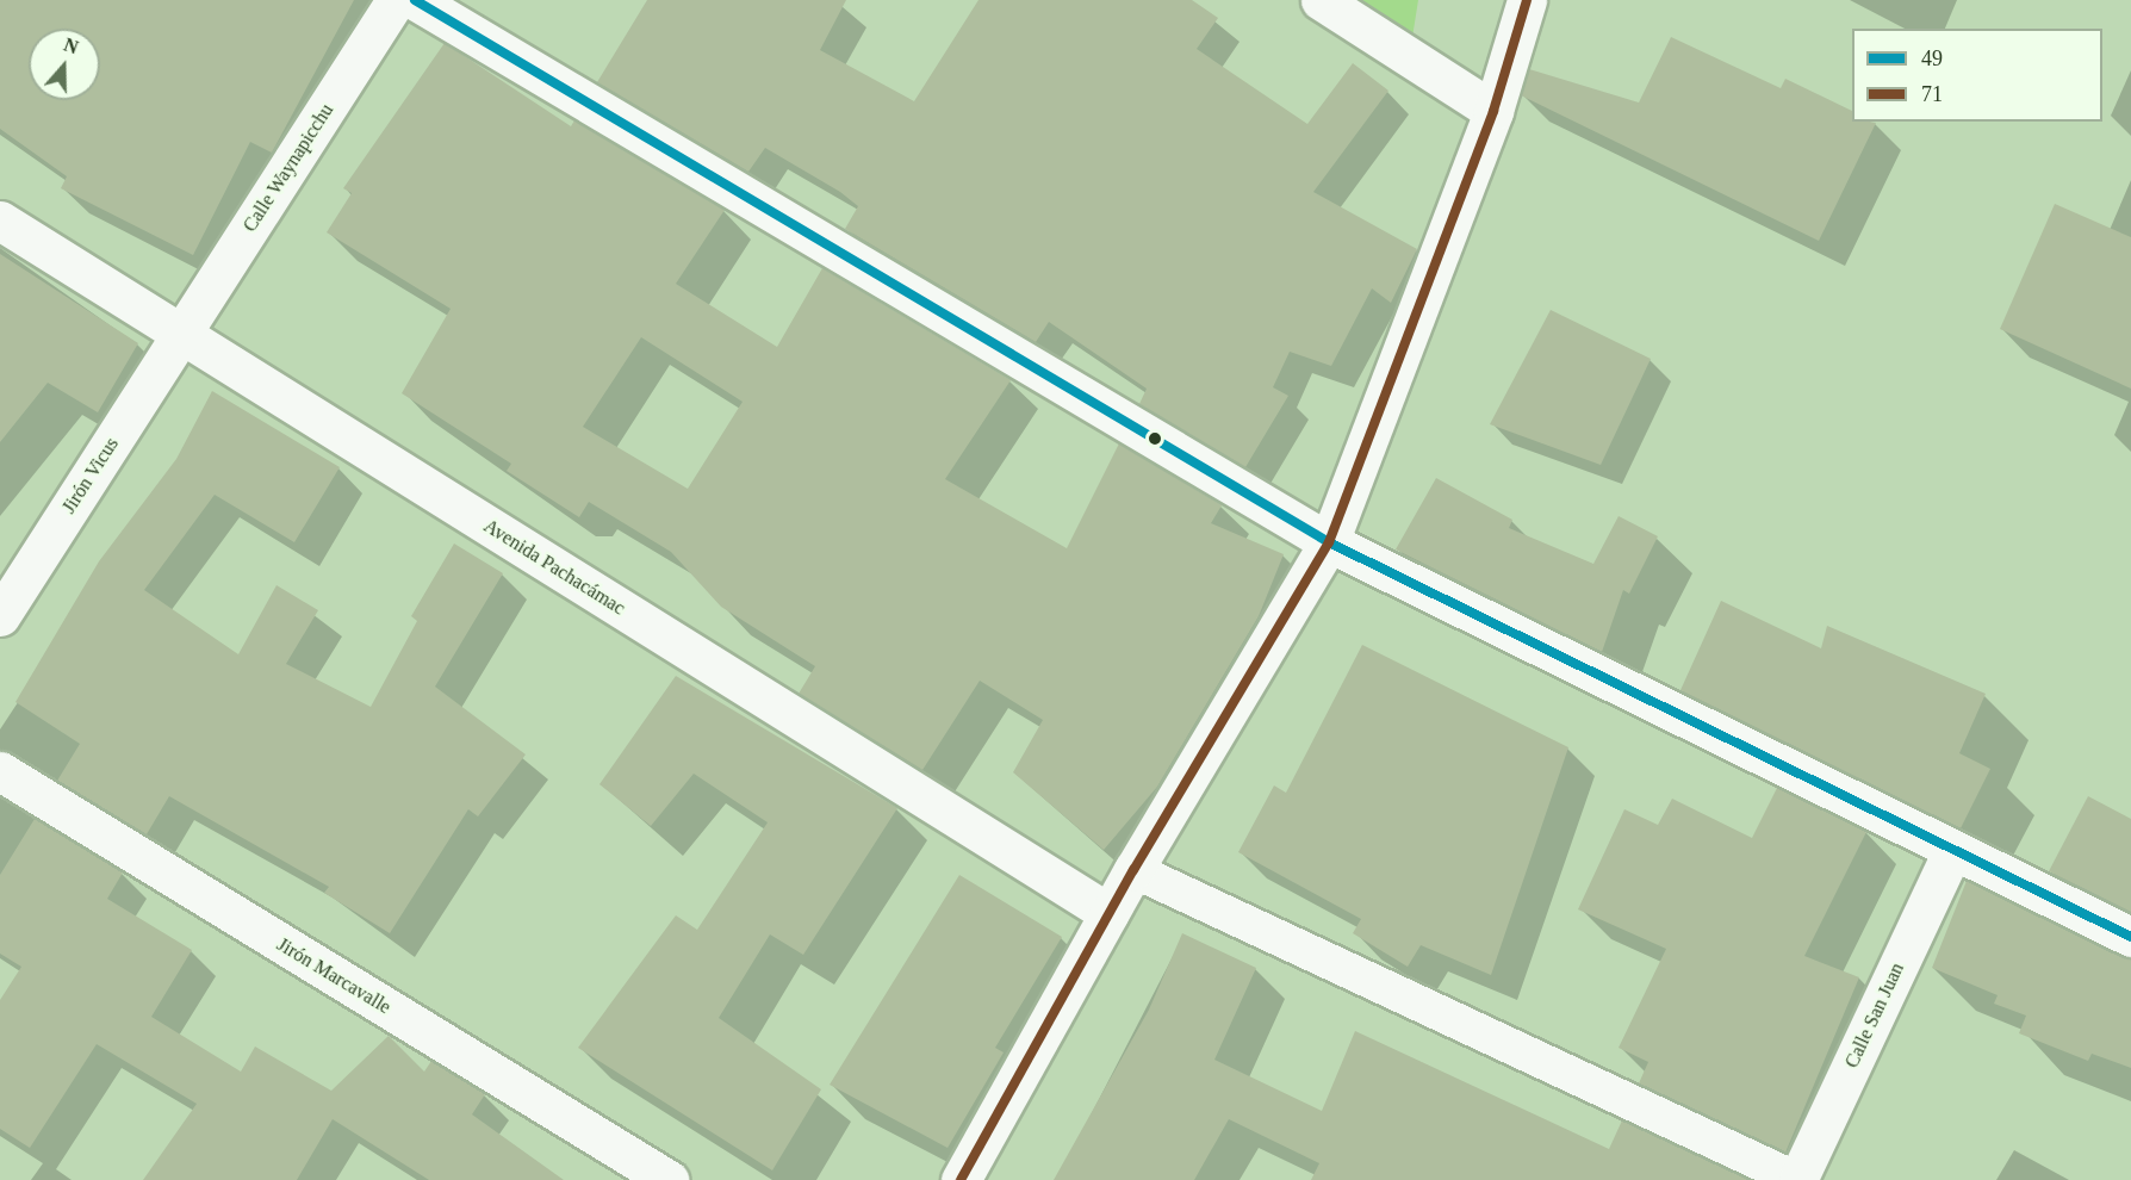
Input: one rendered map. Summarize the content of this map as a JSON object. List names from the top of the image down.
{
  "streets": {
    "street": [
      "Calle Waynapicchu",
      "Jirón Vicus",
      "Avenida Pachacámac",
      "Jirón Marcavalle",
      "Calle San Juan"
    ]
  },
  "crossings": [
    ["Calle Waynapicchu", "Jirón Vicus"],
    ["Calle Waynapicchu", "Avenida Pachacámac"],
    ["Jirón Vicus", "Avenida Pachacámac"]
  ],
  "lines": ["transit line 49", "transit line 71"],
  "legend": ["49", "71"],
  "north": "top"
}
